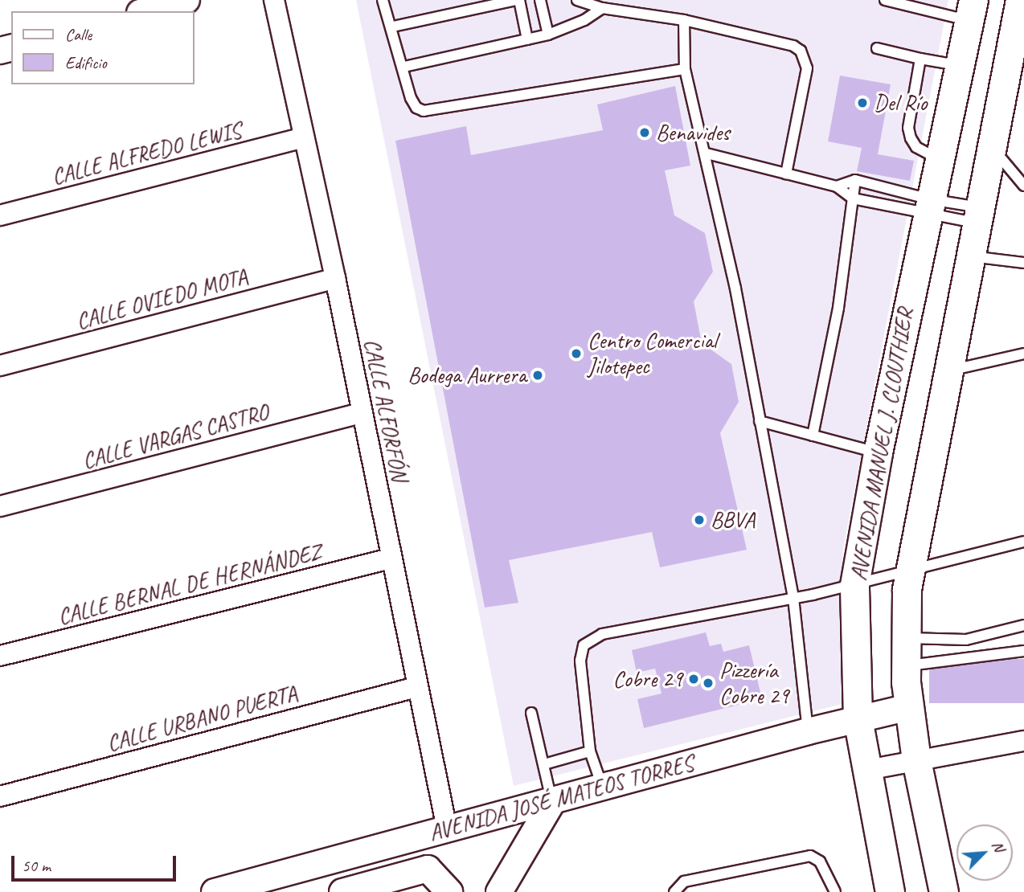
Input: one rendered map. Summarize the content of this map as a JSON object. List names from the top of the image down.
{
  "streets": {
    "main road": ["AVENIDA MANUEL J. CLOUTHIER"],
    "street": [
      "CALLE ALFREDO LEWIS",
      "CALLE OVIEDO MOTA",
      "CALLE ALFORFÓN",
      "CALLE VARGAS CASTRO",
      "CALLE BERNAL DE HERNÁNDEZ",
      "CALLE URBANO PUERTA",
      "AVENIDA JOSÉ MATEOS TORRES"
    ]
  },
  "crossings": [
    ["CALLE ALFREDO LEWIS", "CALLE ALFORFÓN"],
    ["CALLE OVIEDO MOTA", "CALLE ALFORFÓN"],
    ["CALLE ALFORFÓN", "CALLE VARGAS CASTRO"],
    ["CALLE ALFORFÓN", "CALLE BERNAL DE HERNÁNDEZ"],
    ["CALLE ALFORFÓN", "CALLE URBANO PUERTA"],
    ["CALLE ALFORFÓN", "AVENIDA JOSÉ MATEOS TORRES"],
    ["AVENIDA MANUEL J. CLOUTHIER", "AVENIDA JOSÉ MATEOS TORRES"]
  ],
  "places": [
    "Del Río",
    "Benavides",
    "Centro Comercial Jilotepec",
    "Bodega Aurrera",
    "BBVA",
    "Cobre 29",
    "Pizzería Cobre 29"
  ],
  "legend": ["Calle", "Edificio"],
  "scale_bar": "50 m",
  "north": "top right"
}
